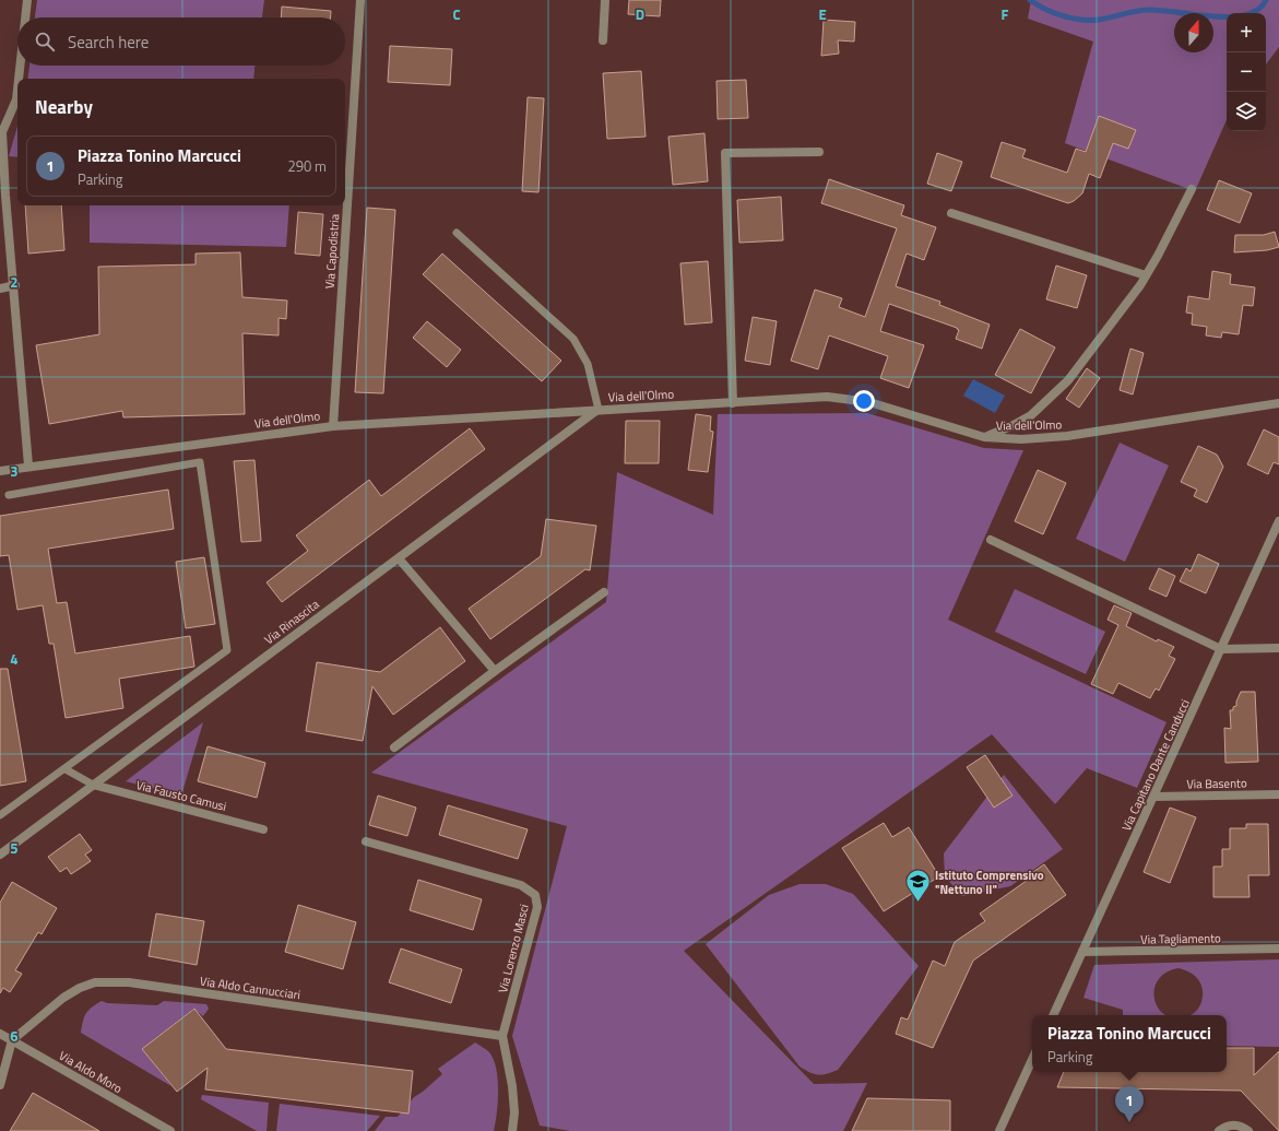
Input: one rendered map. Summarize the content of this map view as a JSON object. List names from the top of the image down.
{
  "streets": {
    "street": [
      "Via Capodistria",
      "Via dell'Olmo",
      "Via Rinascita",
      "Via Capitano Dante Canducci",
      "Via Basento",
      "Via Fausto Camusi",
      "Via Tagliamento",
      "Via Lorenzo Masci",
      "Via Aldo Cannucciari",
      "Via Aldo Moro"
    ]
  },
  "crossings": [
    ["Via Capodistria", "Via dell'Olmo"],
    ["Via dell'Olmo", "Via Rinascita"],
    ["Via Rinascita", "Via Fausto Camusi"],
    ["Via Capitano Dante Canducci", "Via Basento"],
    ["Via Capitano Dante Canducci", "Via Tagliamento"],
    ["Via Lorenzo Masci", "Via Aldo Cannucciari"],
    ["Via Aldo Cannucciari", "Via Aldo Moro"]
  ],
  "places": {
    "school or university": ["Istituto Comprensivo \"Nettuno II\""]
  },
  "north": "top",
  "page": {
    "map_buttons": ["+", "−"],
    "search": "Search here",
    "heading": "Nearby",
    "list": [
      {
        "mark": "1",
        "name": "Piazza Tonino Marcucci",
        "note": "Parking",
        "value": "290 m"
      }
    ],
    "popup": ["Piazza Tonino Marcucci", "Parking"],
    "pins": "1"
  },
  "grid": {
    "columns": [
      "C",
      "D",
      "E",
      "F"
    ],
    "rows": [
      "2",
      "3",
      "4",
      "5",
      "6"
    ]
  }
}
